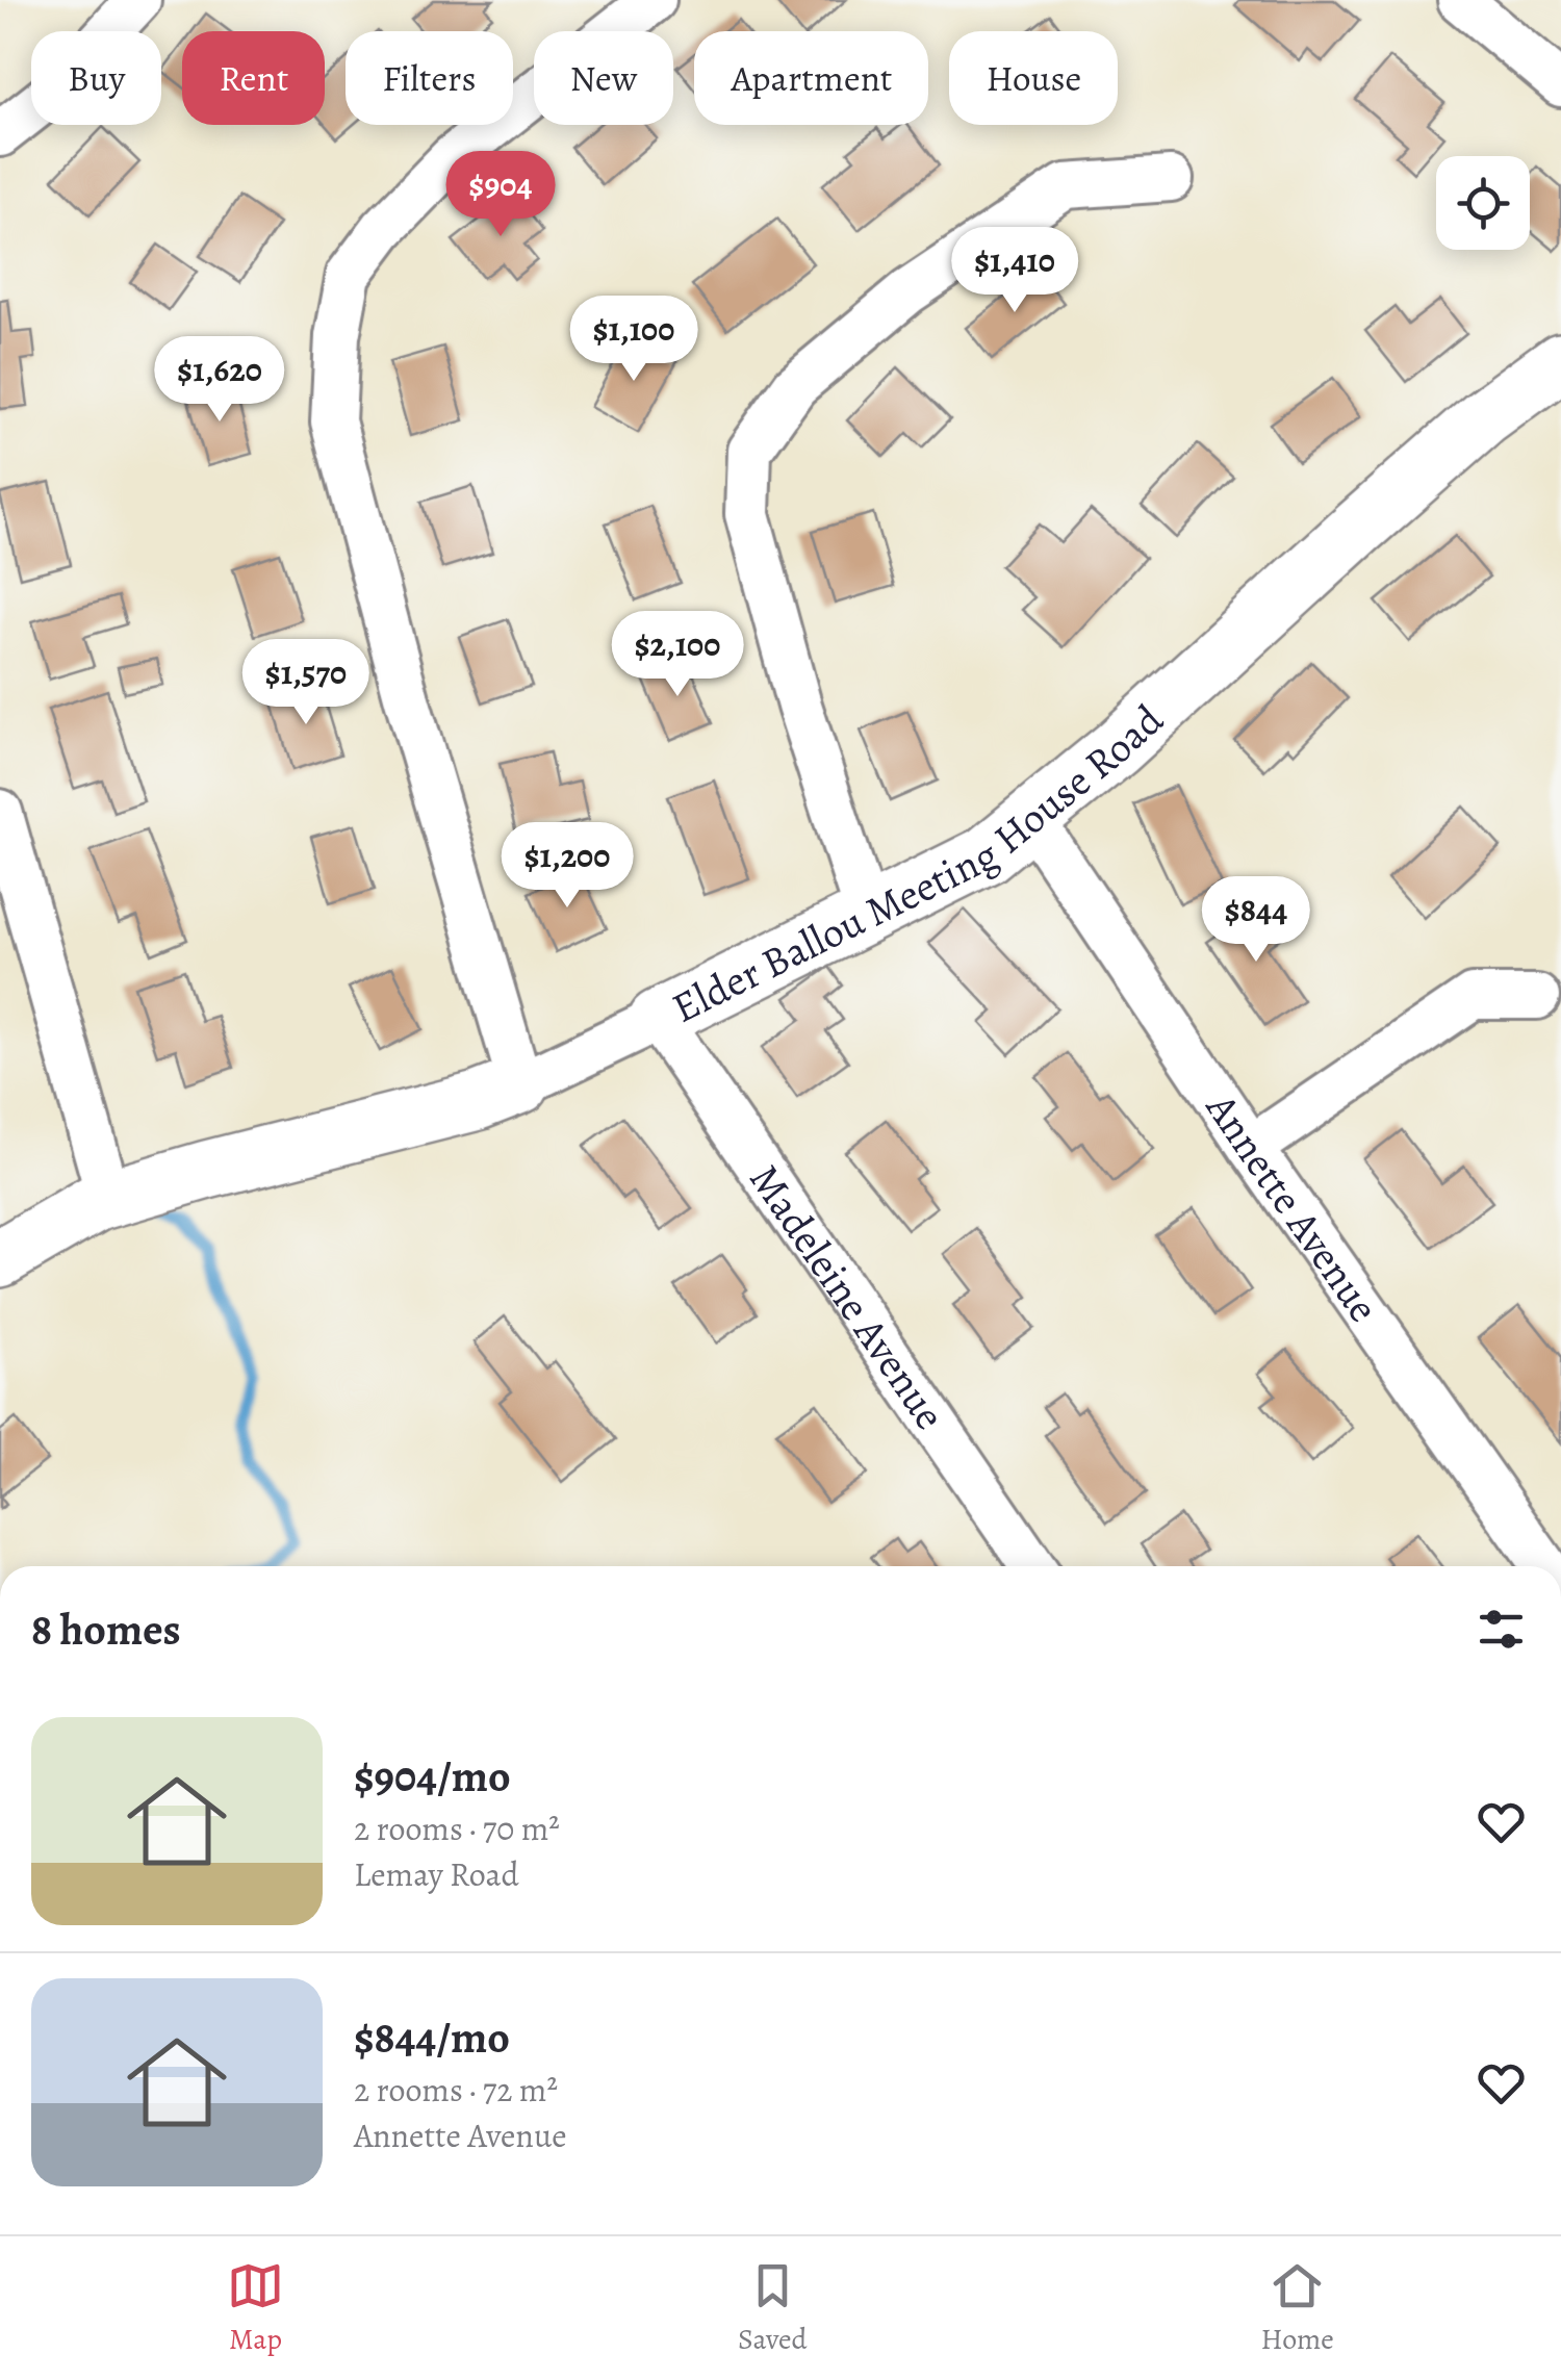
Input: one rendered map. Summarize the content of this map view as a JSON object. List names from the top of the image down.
{
  "streets": {
    "street": ["Elder Ballou Meeting House Road", "Annette Avenue", "Madeleine Avenue"]
  },
  "crossings": [
    ["Elder Ballou Meeting House Road", "Annette Avenue"],
    ["Elder Ballou Meeting House Road", "Madeleine Avenue"]
  ],
  "page": {
    "chip": [
      "Buy",
      "Rent",
      "Filters",
      "New",
      "Apartment",
      "House"
    ],
    "price": [
      "$904",
      "$1,410",
      "$1,100",
      "$1,620",
      "$2,100",
      "$1,570",
      "$1,200",
      "$844"
    ],
    "heading": "8 homes",
    "list": [
      {
        "name": "$904/mo",
        "note": "2 rooms · 70 m² · Lemay Road"
      },
      {
        "name": "$844/mo",
        "note": "2 rooms · 72 m² · Annette Avenue"
      }
    ],
    "tabs": ["Map", "Saved", "Home"]
  }
}
